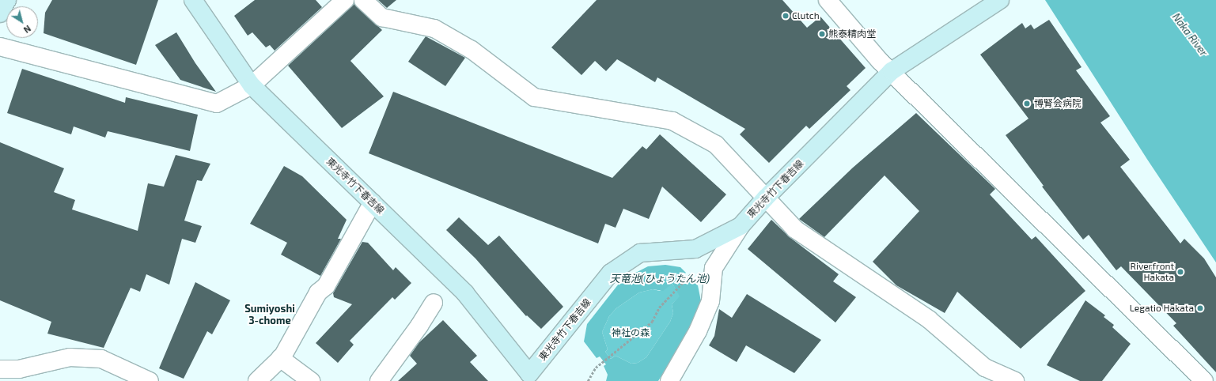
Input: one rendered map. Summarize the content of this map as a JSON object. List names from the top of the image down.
{
  "streets": {
    "main road": ["東光寺竹下春吉線"]
  },
  "districts": ["Sumiyoshi 3-chome"],
  "water": ["Naka River", "天竜池(ひょうたん池)"],
  "parks": ["神社の森"],
  "places": [
    "Clutch",
    "熊泰精肉堂",
    "博腎会病院",
    "Riverfront Hakata",
    "Legatio Hakata"
  ],
  "north": "bottom right"
}
